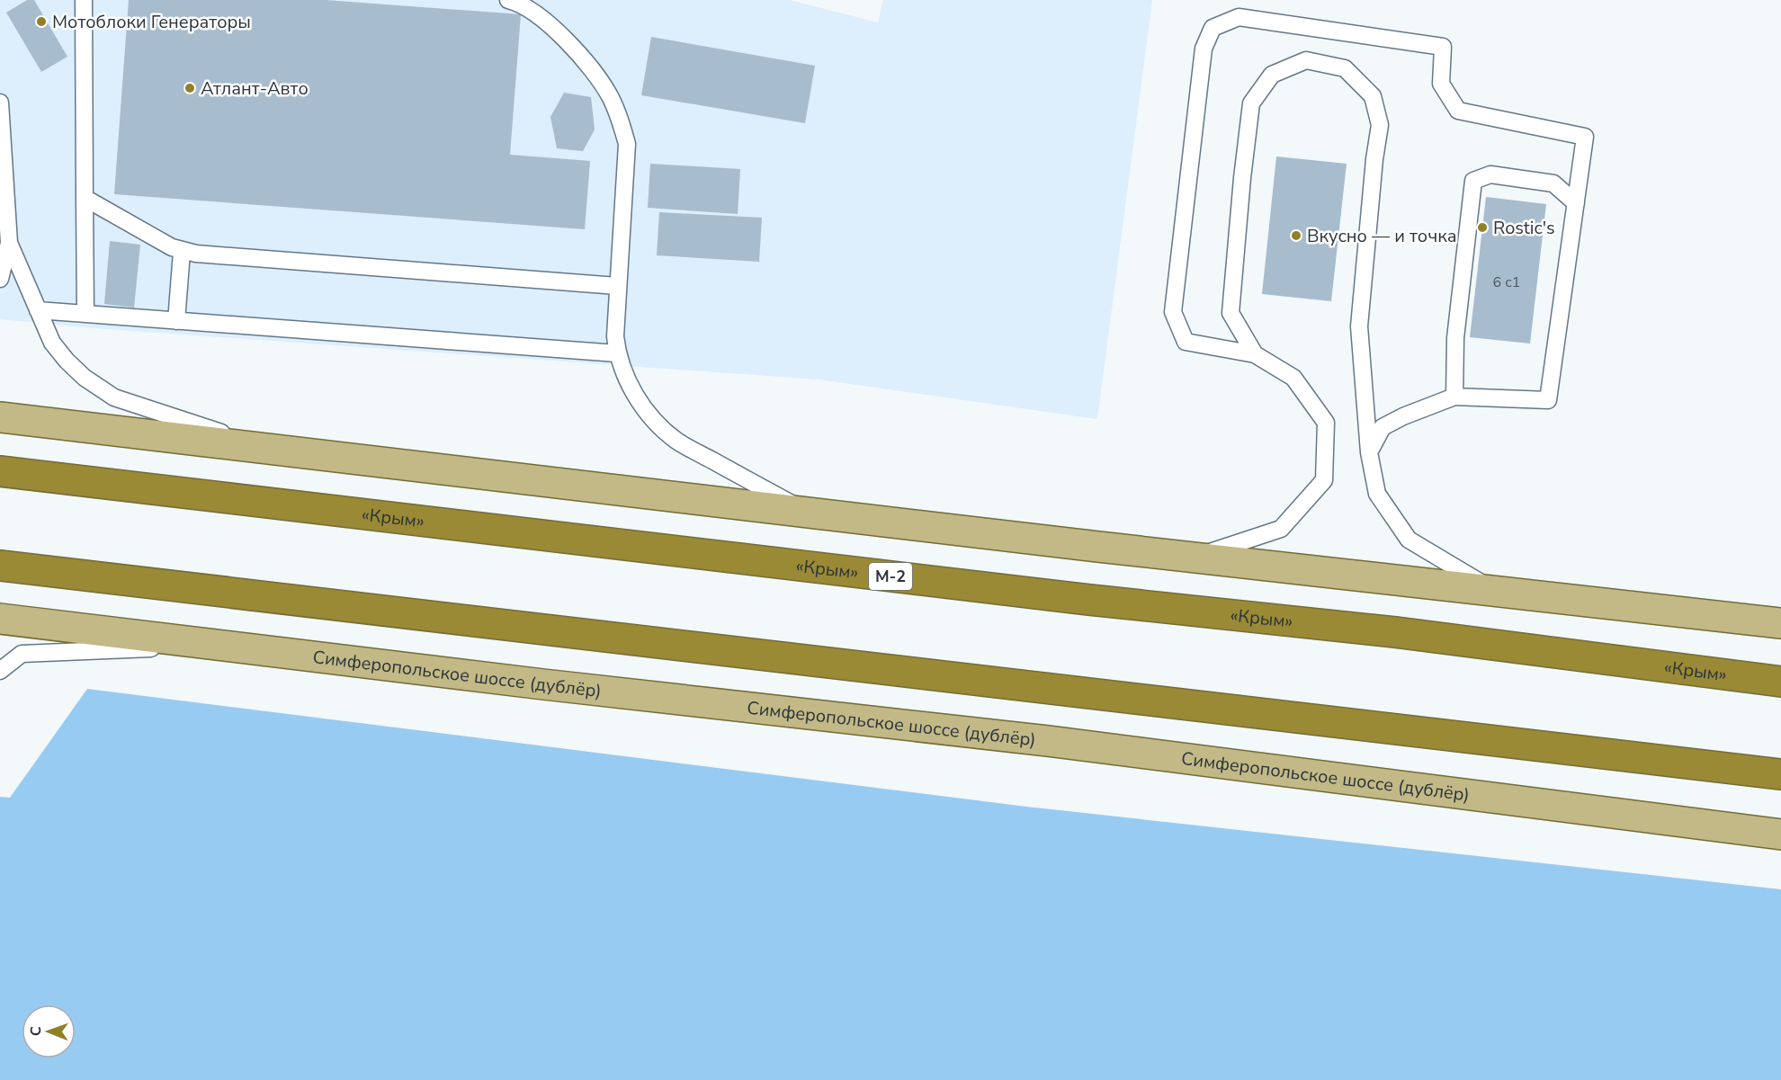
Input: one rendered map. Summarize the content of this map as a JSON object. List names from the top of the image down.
{
  "streets": {
    "highway": ["«Крым»", "М-2"],
    "main road": ["Симферопольское шоссе (дублёр)"]
  },
  "places": [
    "Мотоблоки Генераторы",
    "Атлант-Авто",
    "Rostic's",
    "Вкусно — и точка"
  ],
  "house_numbers": ["6 с1"],
  "north": "left"
}
